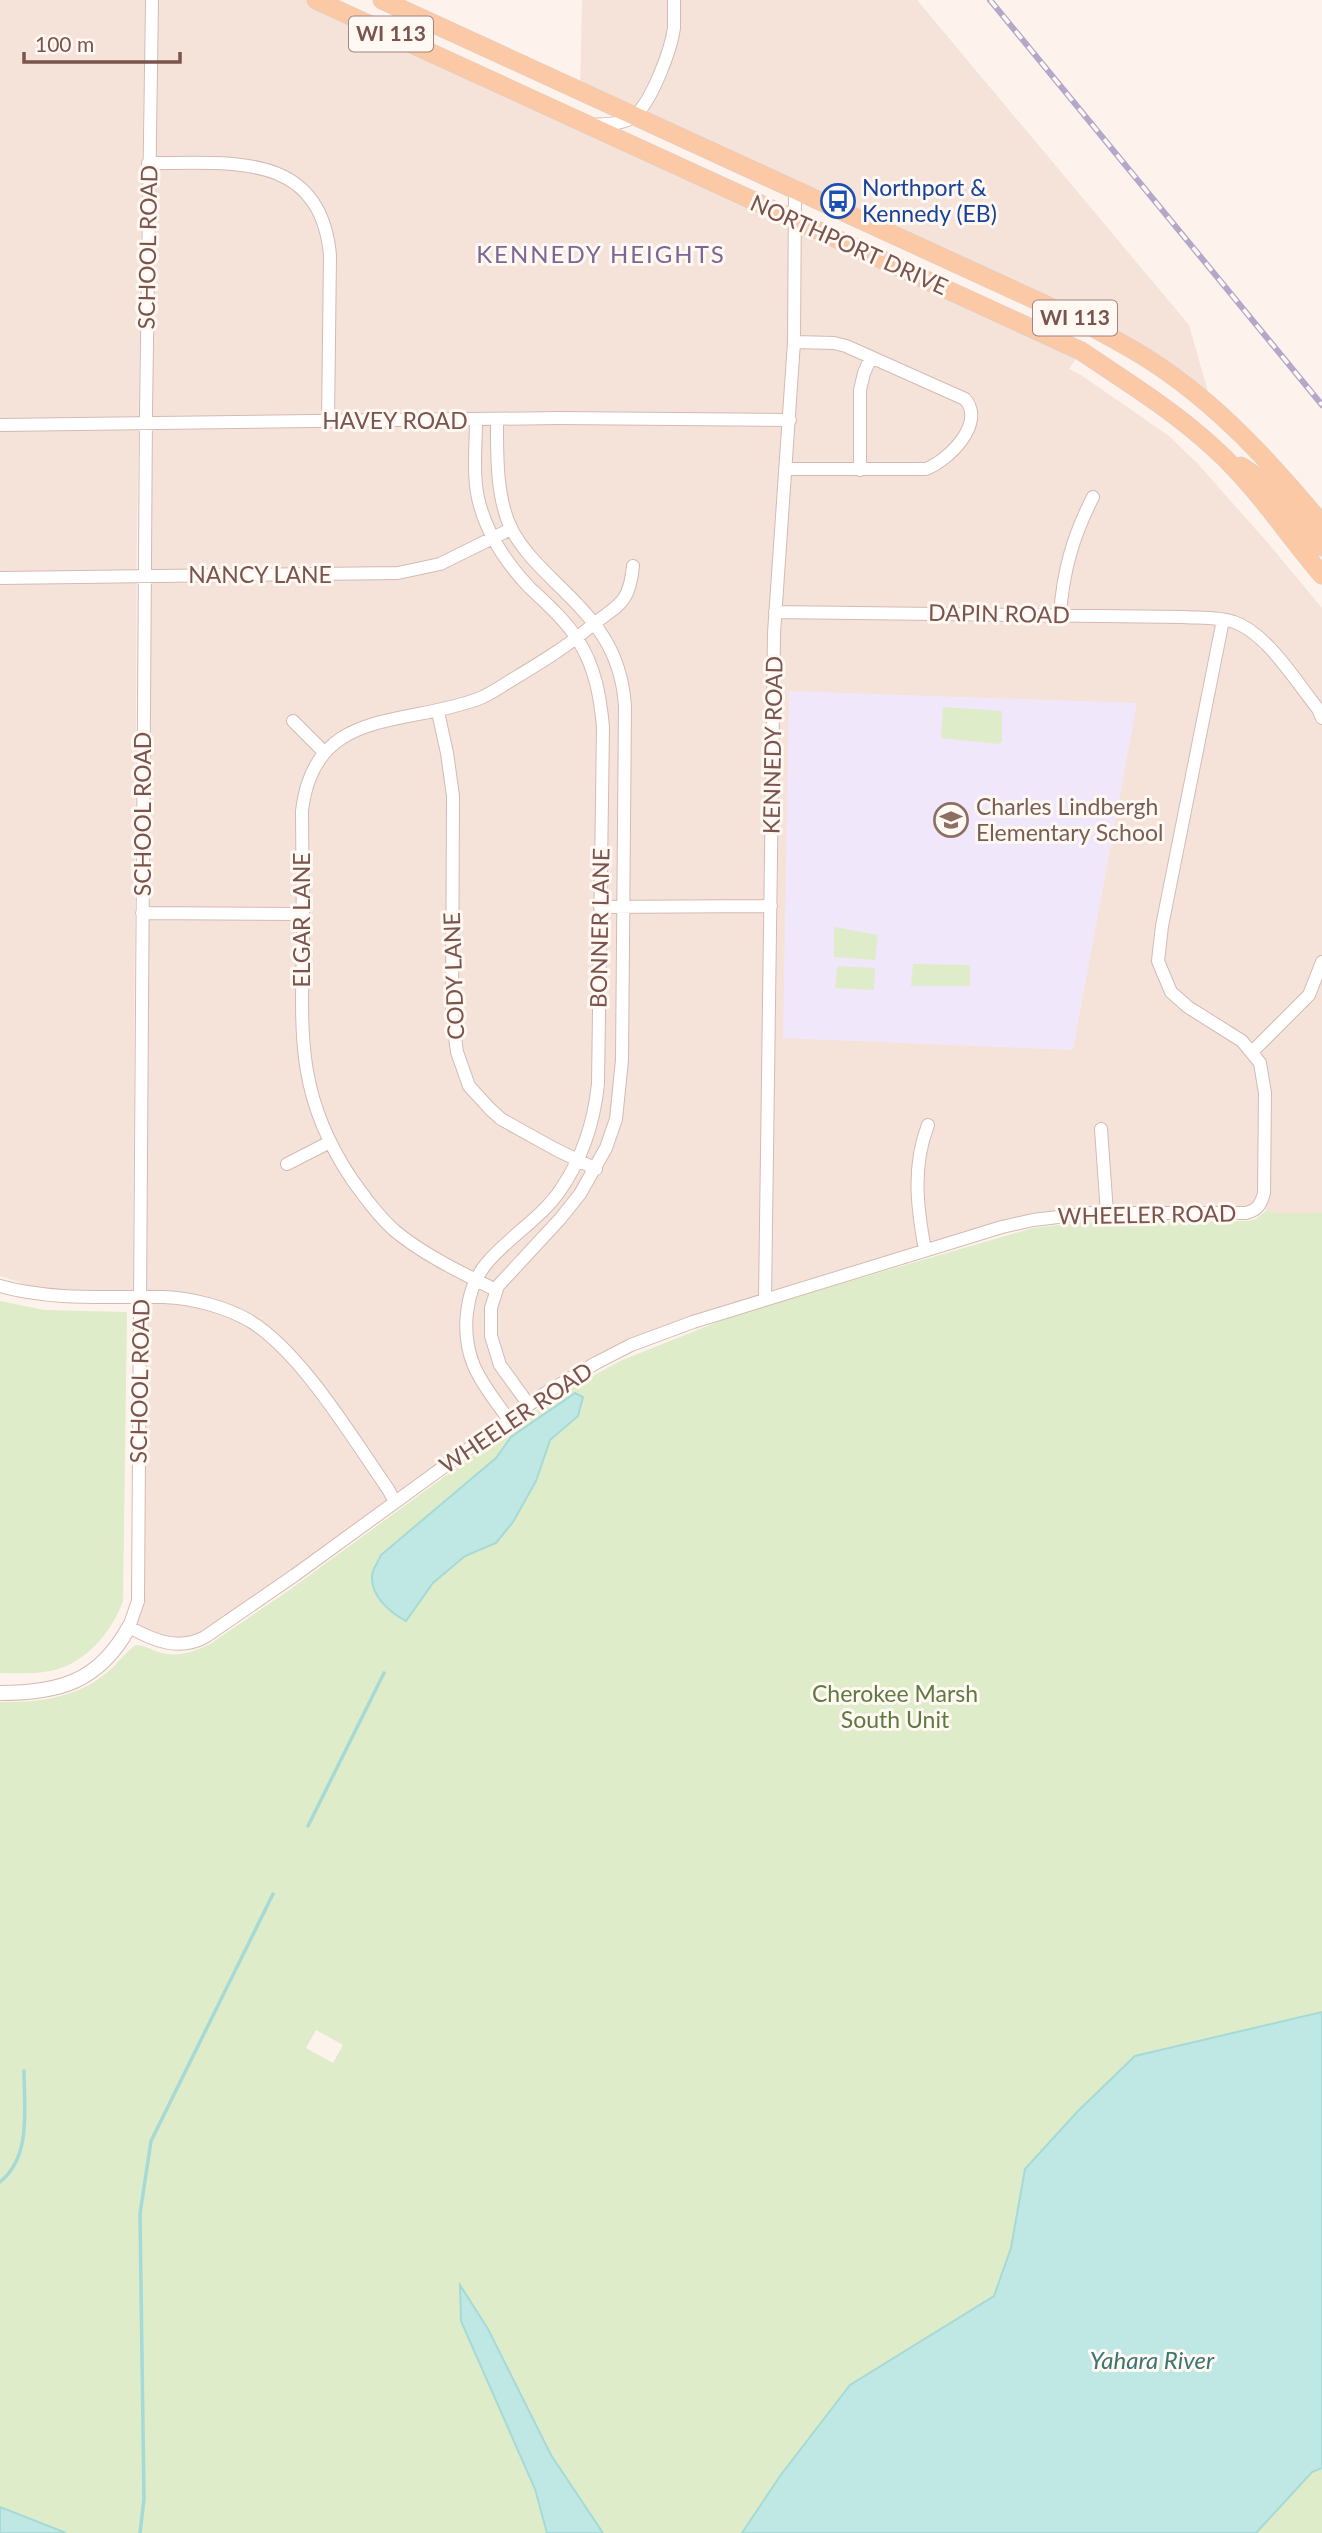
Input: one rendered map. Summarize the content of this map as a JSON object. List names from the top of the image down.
{
  "streets": {
    "main road": ["WI 113", "NORTHPORT DRIVE"],
    "street": [
      "SCHOOL ROAD",
      "HAVEY ROAD",
      "NANCY LANE",
      "DAPIN ROAD",
      "KENNEDY ROAD",
      "ELGAR LANE",
      "BONNER LANE",
      "CODY LANE",
      "WHEELER ROAD"
    ]
  },
  "crossings": [
    ["NORTHPORT DRIVE", "KENNEDY ROAD"],
    ["SCHOOL ROAD", "HAVEY ROAD"],
    ["SCHOOL ROAD", "NANCY LANE"],
    ["SCHOOL ROAD", "WHEELER ROAD"],
    ["HAVEY ROAD", "KENNEDY ROAD"],
    ["HAVEY ROAD", "BONNER LANE"],
    ["NANCY LANE", "BONNER LANE"],
    ["DAPIN ROAD", "KENNEDY ROAD"],
    ["KENNEDY ROAD", "WHEELER ROAD"],
    ["ELGAR LANE", "BONNER LANE"],
    ["ELGAR LANE", "CODY LANE"],
    ["BONNER LANE", "CODY LANE"],
    ["BONNER LANE", "WHEELER ROAD"]
  ],
  "districts": ["KENNEDY HEIGHTS"],
  "water": ["Yahara River"],
  "parks": ["Cherokee Marsh South Unit"],
  "places": {
    "bus stop": ["Northport & Kennedy (EB)"],
    "school or university": ["Charles Lindbergh Elementary School"]
  },
  "scale_bar": "100 m"
}
